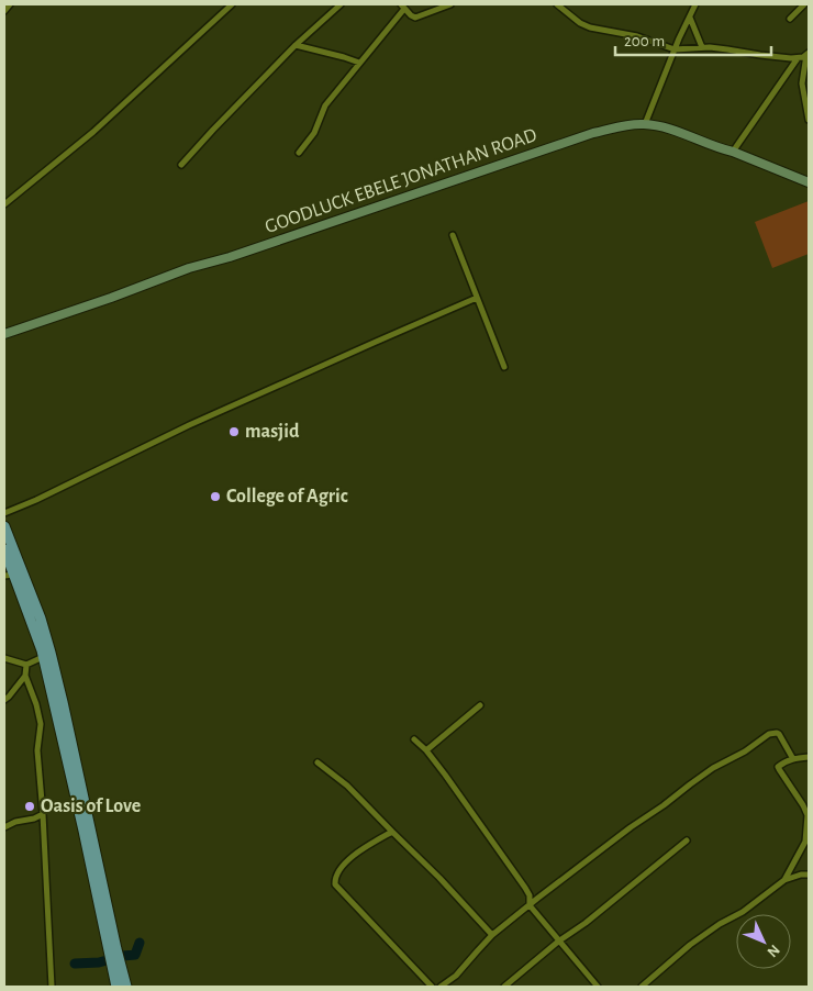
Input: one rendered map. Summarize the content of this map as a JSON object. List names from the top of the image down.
{
  "streets": {
    "main road": ["GOODLUCK EBELE JONATHAN ROAD"]
  },
  "places": ["masjid", "College of Agric", "Oasis of Love"],
  "scale_bar": "200 m",
  "north": "bottom right"
}
